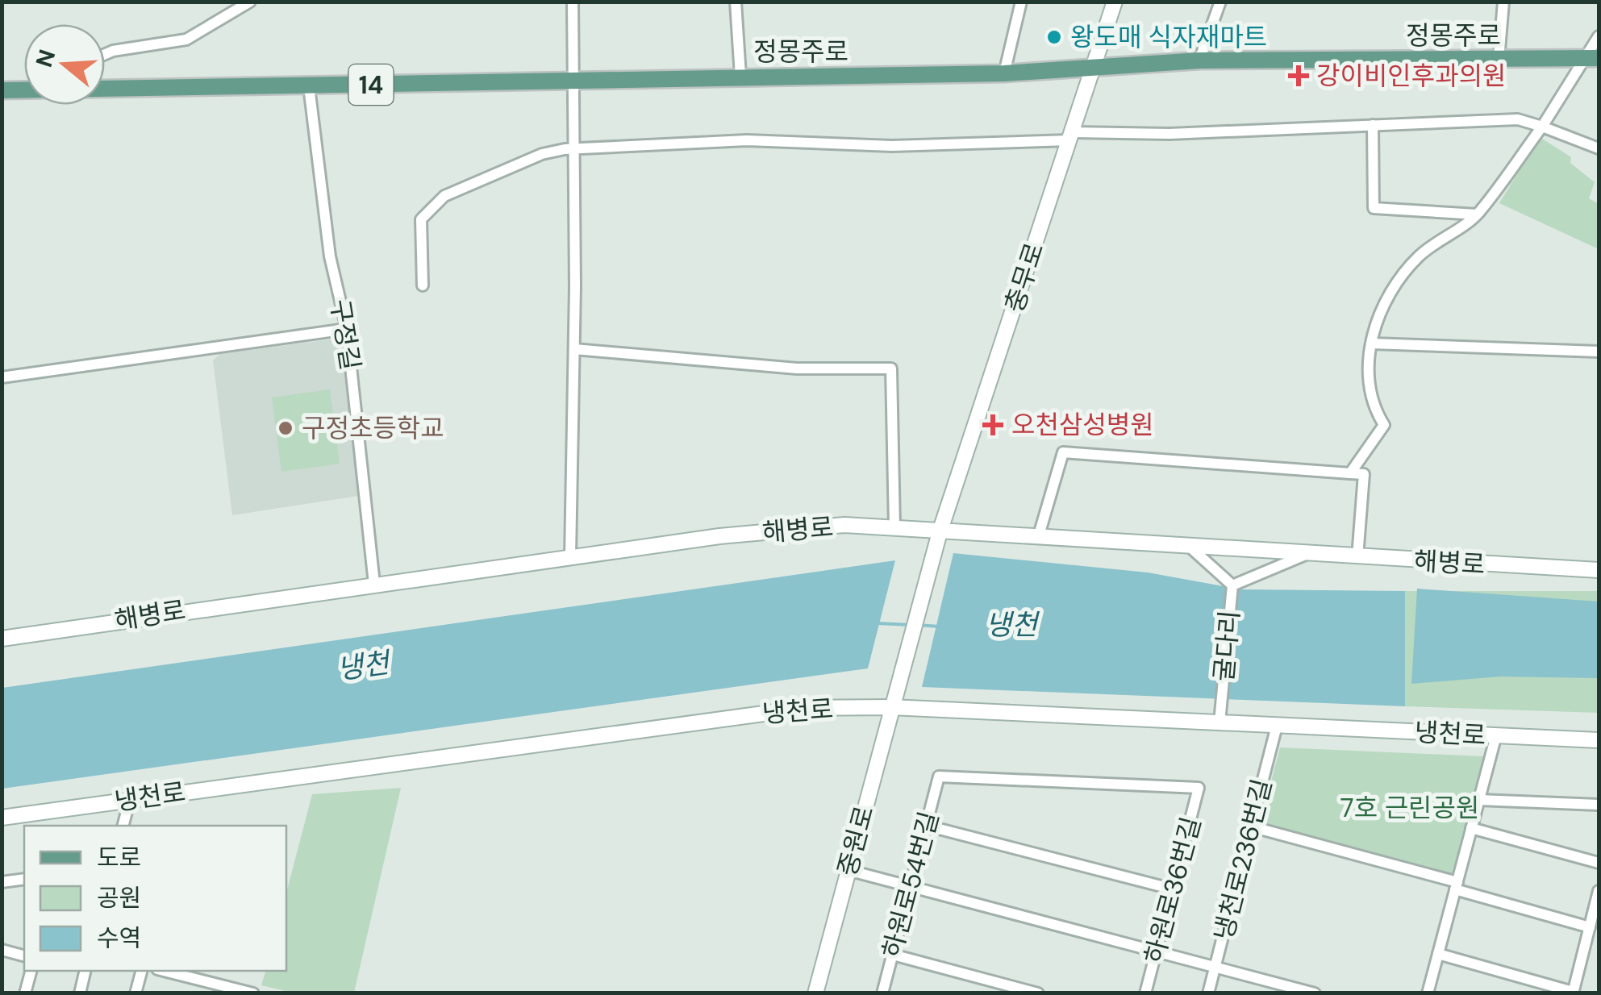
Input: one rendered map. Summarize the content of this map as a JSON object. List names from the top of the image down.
{
  "streets": {
    "main road": [
      "정몽주로",
      "14",
      "충무로",
      "해병로",
      "냉천로",
      "중원로"
    ],
    "street": [
      "구정길",
      "굴다리",
      "냉천로236번길",
      "하원로54번길",
      "하원로36번길"
    ]
  },
  "crossings": [
    ["정몽주로", "충무로"],
    ["정몽주로", "구정길"],
    ["충무로", "해병로"],
    ["충무로", "중원로"],
    ["구정길", "해병로"],
    ["굴다리", "냉천로"],
    ["냉천로", "중원로"],
    ["냉천로", "냉천로236번길"],
    ["하원로54번길", "하원로36번길"]
  ],
  "water": ["냉천"],
  "parks": ["7호 근린공원"],
  "places": {
    "other": ["왕도매 식자재마트", "구정초등학교"],
    "health": ["강이비인후과의원", "오천삼성병원"]
  },
  "legend": ["도로", "공원", "수역"],
  "north": "left"
}
